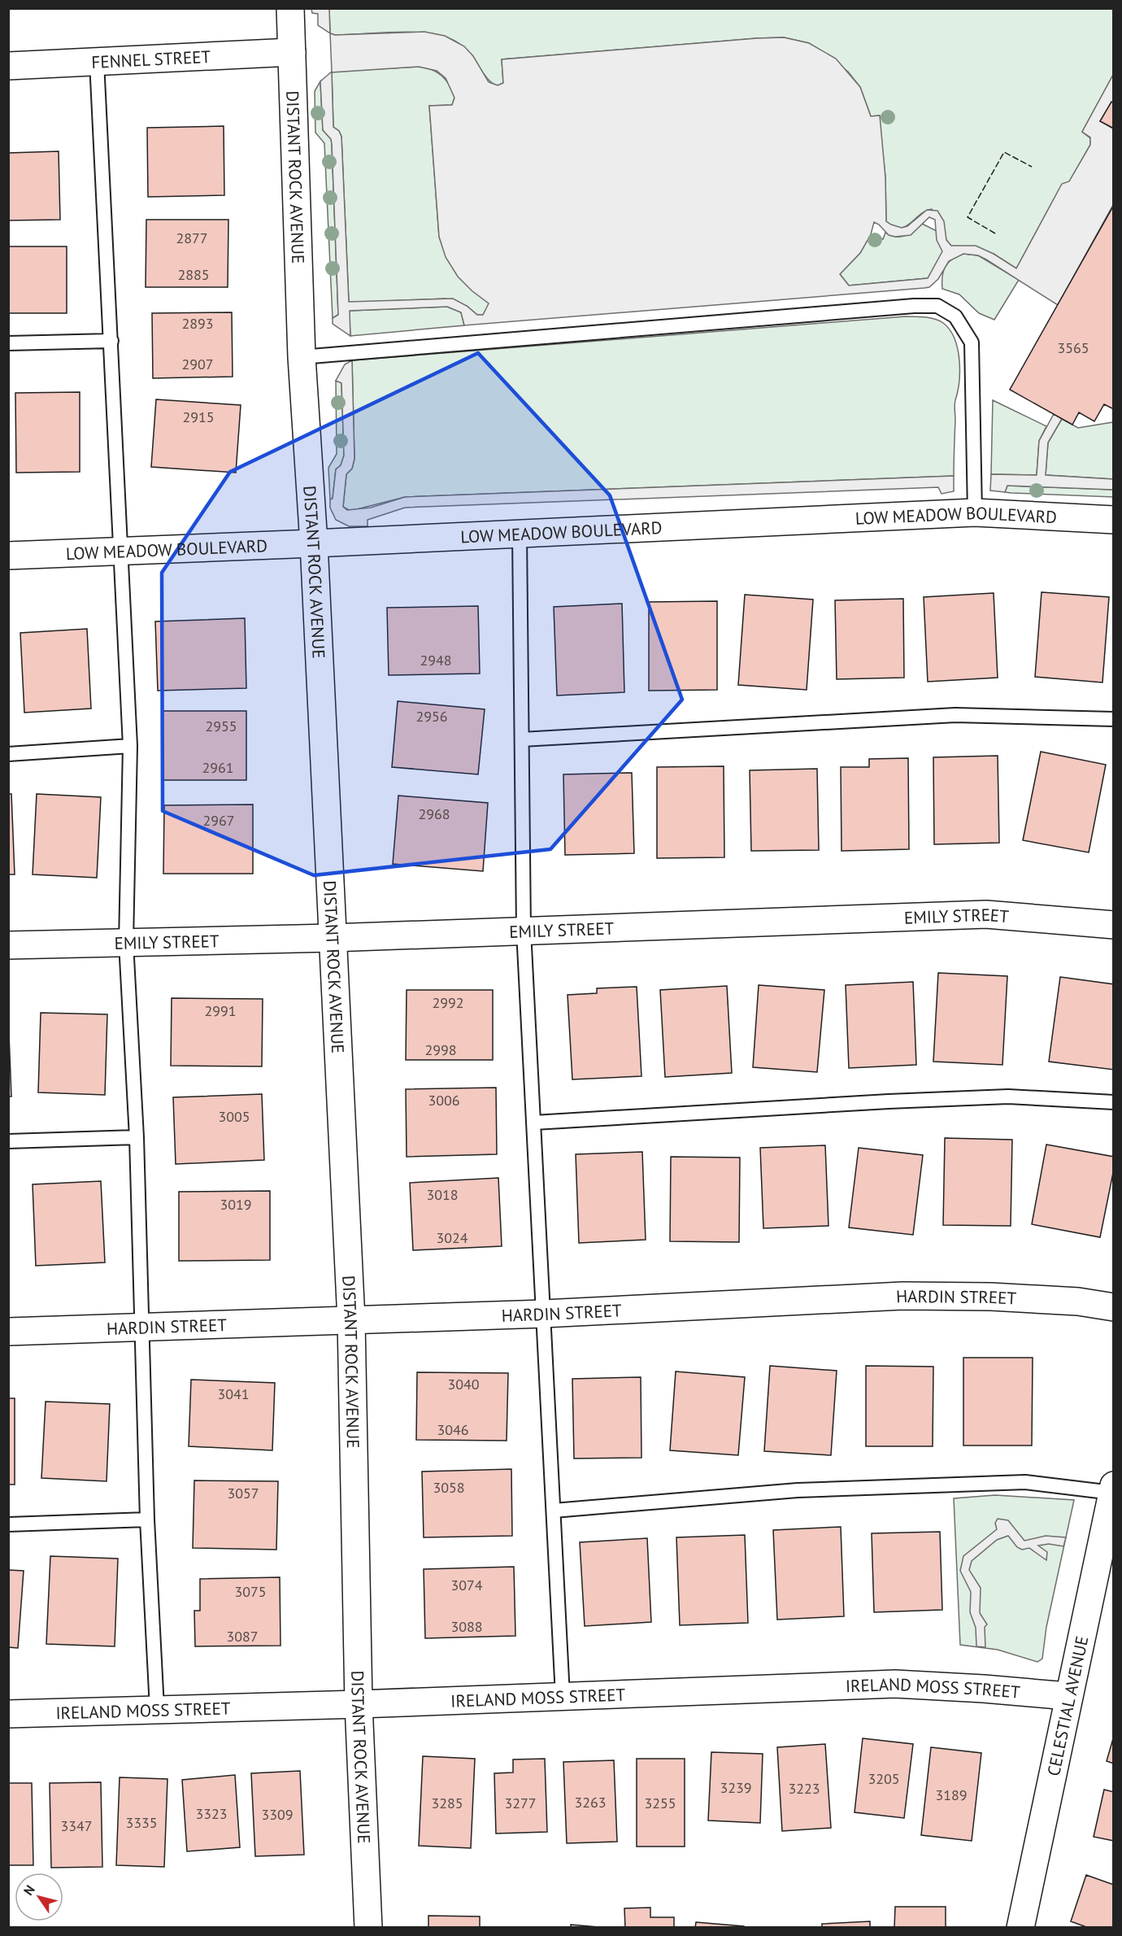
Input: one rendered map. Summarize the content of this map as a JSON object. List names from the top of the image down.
{
  "streets": {
    "street": [
      "FENNEL STREET",
      "DISTANT ROCK AVENUE",
      "LOW MEADOW BOULEVARD",
      "EMILY STREET",
      "HARDIN STREET",
      "IRELAND MOSS STREET",
      "CELESTIAL AVENUE"
    ]
  },
  "crossings": [
    ["FENNEL STREET", "DISTANT ROCK AVENUE"],
    ["DISTANT ROCK AVENUE", "LOW MEADOW BOULEVARD"],
    ["DISTANT ROCK AVENUE", "EMILY STREET"],
    ["DISTANT ROCK AVENUE", "HARDIN STREET"],
    ["DISTANT ROCK AVENUE", "IRELAND MOSS STREET"],
    ["IRELAND MOSS STREET", "CELESTIAL AVENUE"]
  ],
  "house_numbers": [
    "2877",
    "2885",
    "2893",
    "3565",
    "2907",
    "2915",
    "2948",
    "2956",
    "2955",
    "2961",
    "2968",
    "2967",
    "2992",
    "2991",
    "2998",
    "3006",
    "3005",
    "3018",
    "3019",
    "3024",
    "3040",
    "3041",
    "3046",
    "3058",
    "3057",
    "3074",
    "3075",
    "3088",
    "3087",
    "3205",
    "3239",
    "3223",
    "3189",
    "3263",
    "3285",
    "3277",
    "3255",
    "3323",
    "3309",
    "3335",
    "3347"
  ],
  "north": "top left"
}
